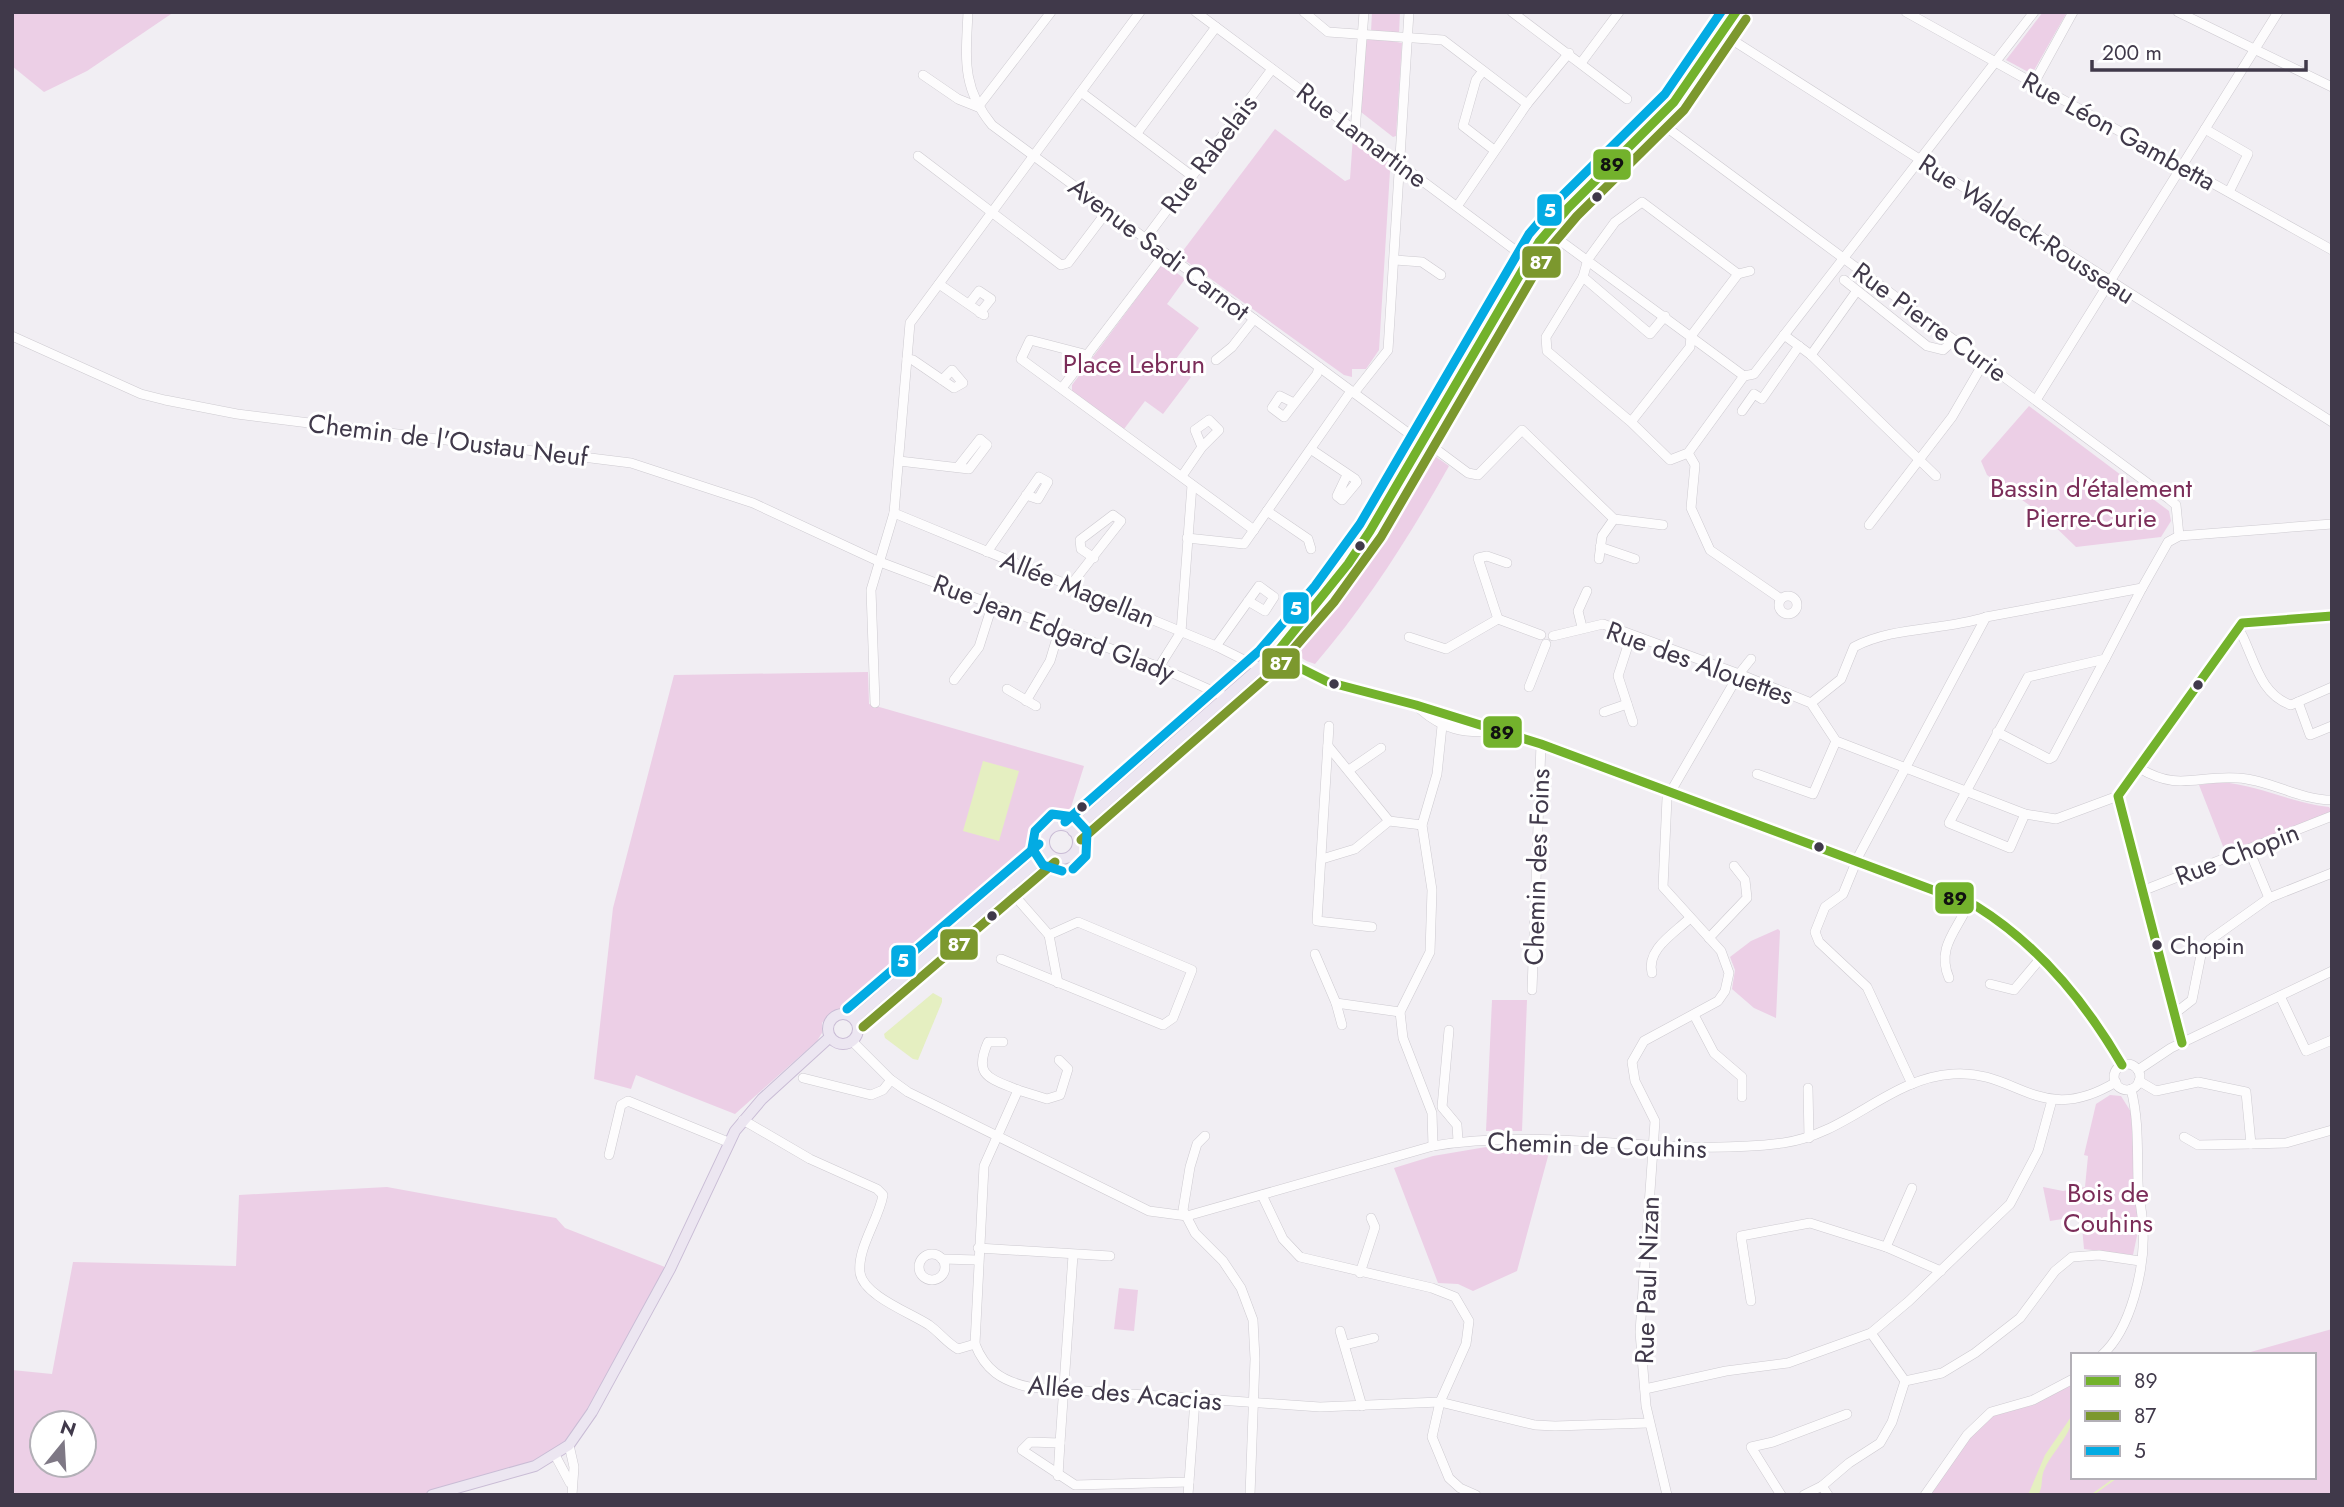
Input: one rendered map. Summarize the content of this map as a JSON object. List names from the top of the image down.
{
  "streets": {
    "street": [
      "Rue Léon Gambetta",
      "Rue Lamartine",
      "Rue Rabelais",
      "Rue Waldeck-Rousseau",
      "Avenue Sadi Carnot",
      "Rue Pierre Curie",
      "Chemin de l'Oustau Neuf",
      "Allée Magellan",
      "Rue Jean Edgard Glady",
      "Rue des Alouettes",
      "Rue Chopin",
      "Chemin des Foins",
      "Chemin de Couhins",
      "Rue Paul Nizan",
      "Allée des Acacias"
    ]
  },
  "crossings": [
    ["Rue Lamartine", "Rue Rabelais"],
    ["Rue Rabelais", "Avenue Sadi Carnot"],
    ["Chemin de l'Oustau Neuf", "Rue Jean Edgard Glady"],
    ["Chemin de Couhins", "Rue Paul Nizan"],
    ["Rue Paul Nizan", "Allée des Acacias"]
  ],
  "parks": ["Place Lebrun", "Bassin d'étalement Pierre-Curie", "Bois de Couhins"],
  "places": ["Chopin"],
  "lines": ["transit line 89", "transit line 5", "transit line 87"],
  "legend": ["89", "87", "5"],
  "scale_bar": "200 m",
  "north": "top"
}
